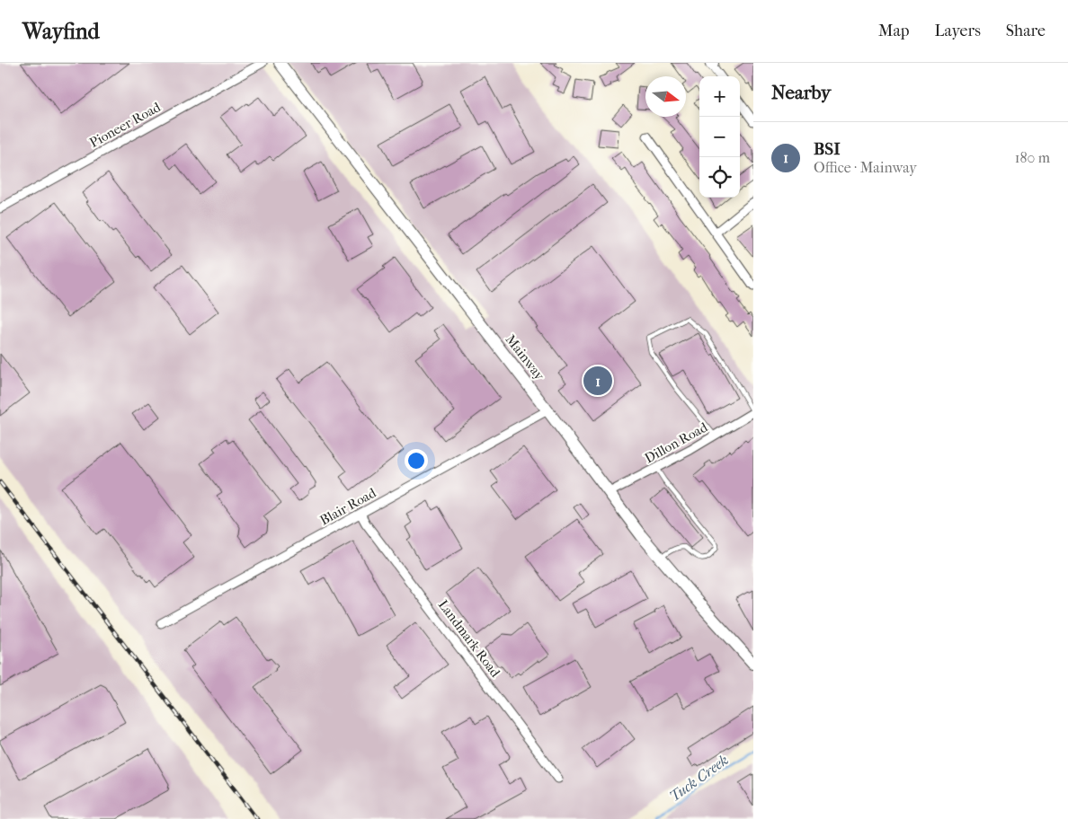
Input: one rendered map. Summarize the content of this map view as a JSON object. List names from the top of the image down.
{
  "streets": {
    "street": [
      "Pioneer Road",
      "Mainway",
      "Dillon Road",
      "Blair Road",
      "Landmark Road"
    ]
  },
  "crossings": [
    ["Mainway", "Dillon Road"],
    ["Mainway", "Blair Road"],
    ["Blair Road", "Landmark Road"]
  ],
  "water": ["Tuck Creek"],
  "north": "right",
  "page": {
    "header": "Wayfind",
    "nav": ["Map", "Layers", "Share"],
    "heading": "Nearby",
    "map_buttons": ["+", "−"],
    "list": [
      {
        "mark": "1",
        "name": "BSI",
        "note": "Office · Mainway",
        "value": "180 m"
      }
    ],
    "pins": "1"
  }
}
